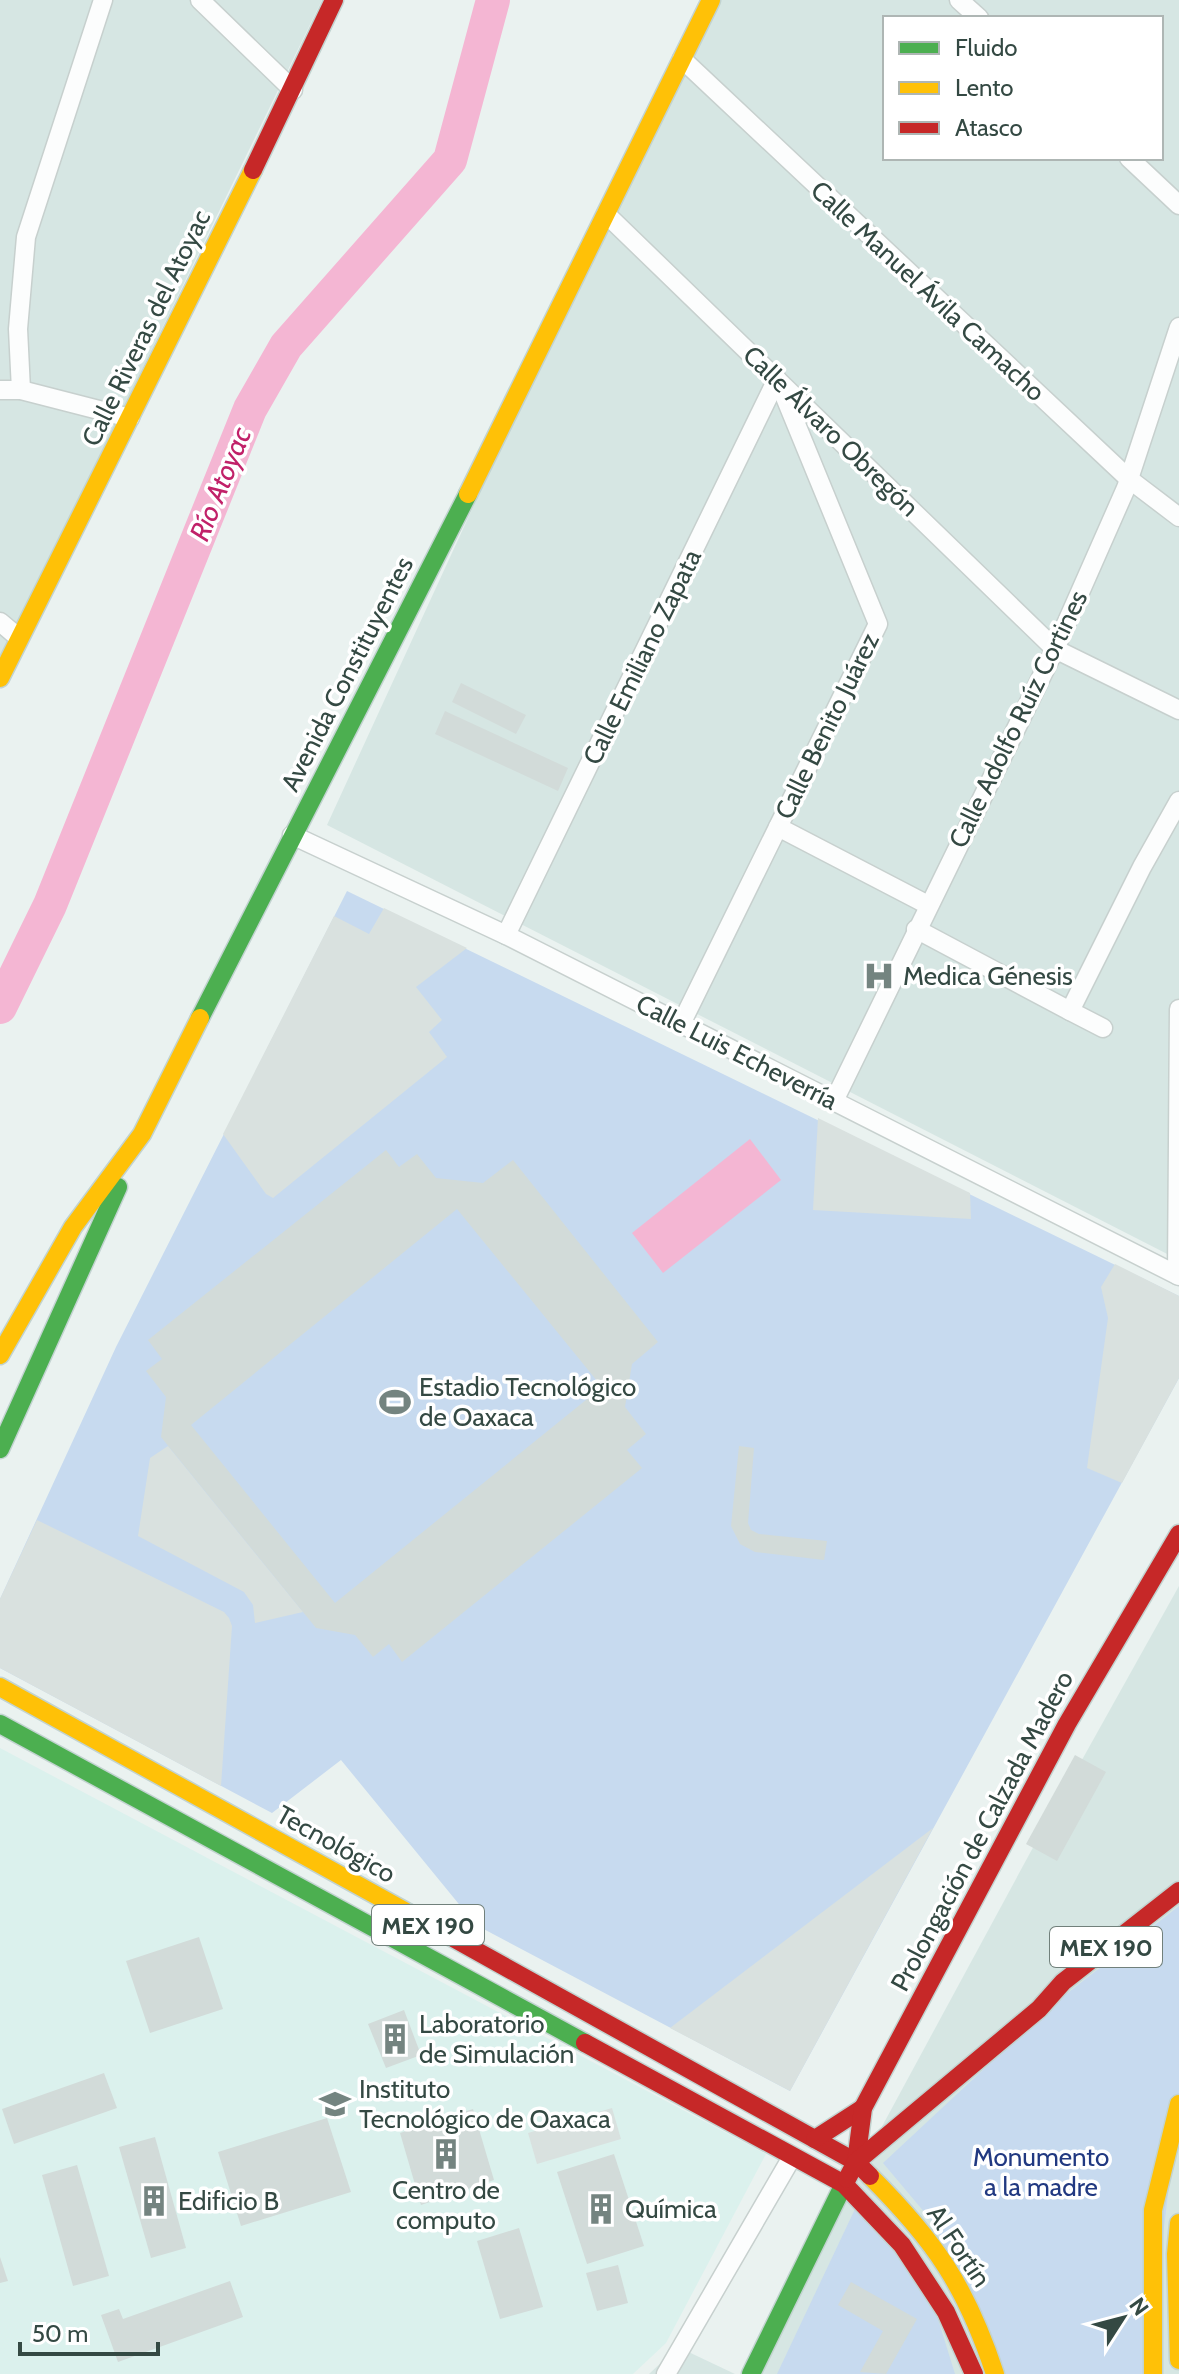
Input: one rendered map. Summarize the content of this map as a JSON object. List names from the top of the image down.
{
  "streets": {
    "main road": [
      "Calle Riveras del Atoyac",
      "Avenida Constituyentes",
      "Prolongación de Calzada Madero",
      "Tecnológico",
      "MEX 190",
      "Al Fortín"
    ],
    "street": [
      "Calle Manuel Ávila Camacho",
      "Calle Álvaro Obregón",
      "Calle Emiliano Zapata",
      "Calle Adolfo Ruíz Cortines",
      "Calle Benito Juárez",
      "Calle Luis Echeverría"
    ]
  },
  "crossings": [
    ["Calle Manuel Ávila Camacho", "Avenida Constituyentes"],
    ["Calle Manuel Ávila Camacho", "Calle Adolfo Ruíz Cortines"],
    ["Calle Álvaro Obregón", "Calle Emiliano Zapata"],
    ["Calle Álvaro Obregón", "Avenida Constituyentes"],
    ["Calle Álvaro Obregón", "Calle Adolfo Ruíz Cortines"],
    ["Calle Álvaro Obregón", "Calle Benito Juárez"],
    ["Calle Emiliano Zapata", "Calle Benito Juárez"],
    ["Calle Emiliano Zapata", "Calle Luis Echeverría"],
    ["Avenida Constituyentes", "Calle Luis Echeverría"],
    ["Calle Adolfo Ruíz Cortines", "Calle Luis Echeverría"],
    ["Calle Benito Juárez", "Calle Luis Echeverría"],
    ["Prolongación de Calzada Madero", "Tecnológico"],
    ["Prolongación de Calzada Madero", "MEX 190"],
    ["Prolongación de Calzada Madero", "Al Fortín"],
    ["Tecnológico", "MEX 190"],
    ["Tecnológico", "Al Fortín"],
    ["MEX 190", "Al Fortín"]
  ],
  "water": ["Río Atoyac"],
  "parks": ["Monumento a la madre"],
  "places": {
    "hospital": ["Medica Génesis"],
    "sports": ["Estadio Tecnológico de Oaxaca"],
    "building": [
      "Laboratorio de Simulación",
      "Centro de computo",
      "Edificio B",
      "Química"
    ],
    "school or university": ["Instituto Tecnológico de Oaxaca"]
  },
  "legend": ["Fluido", "Lento", "Atasco"],
  "scale_bar": "50 m",
  "north": "top right"
}
